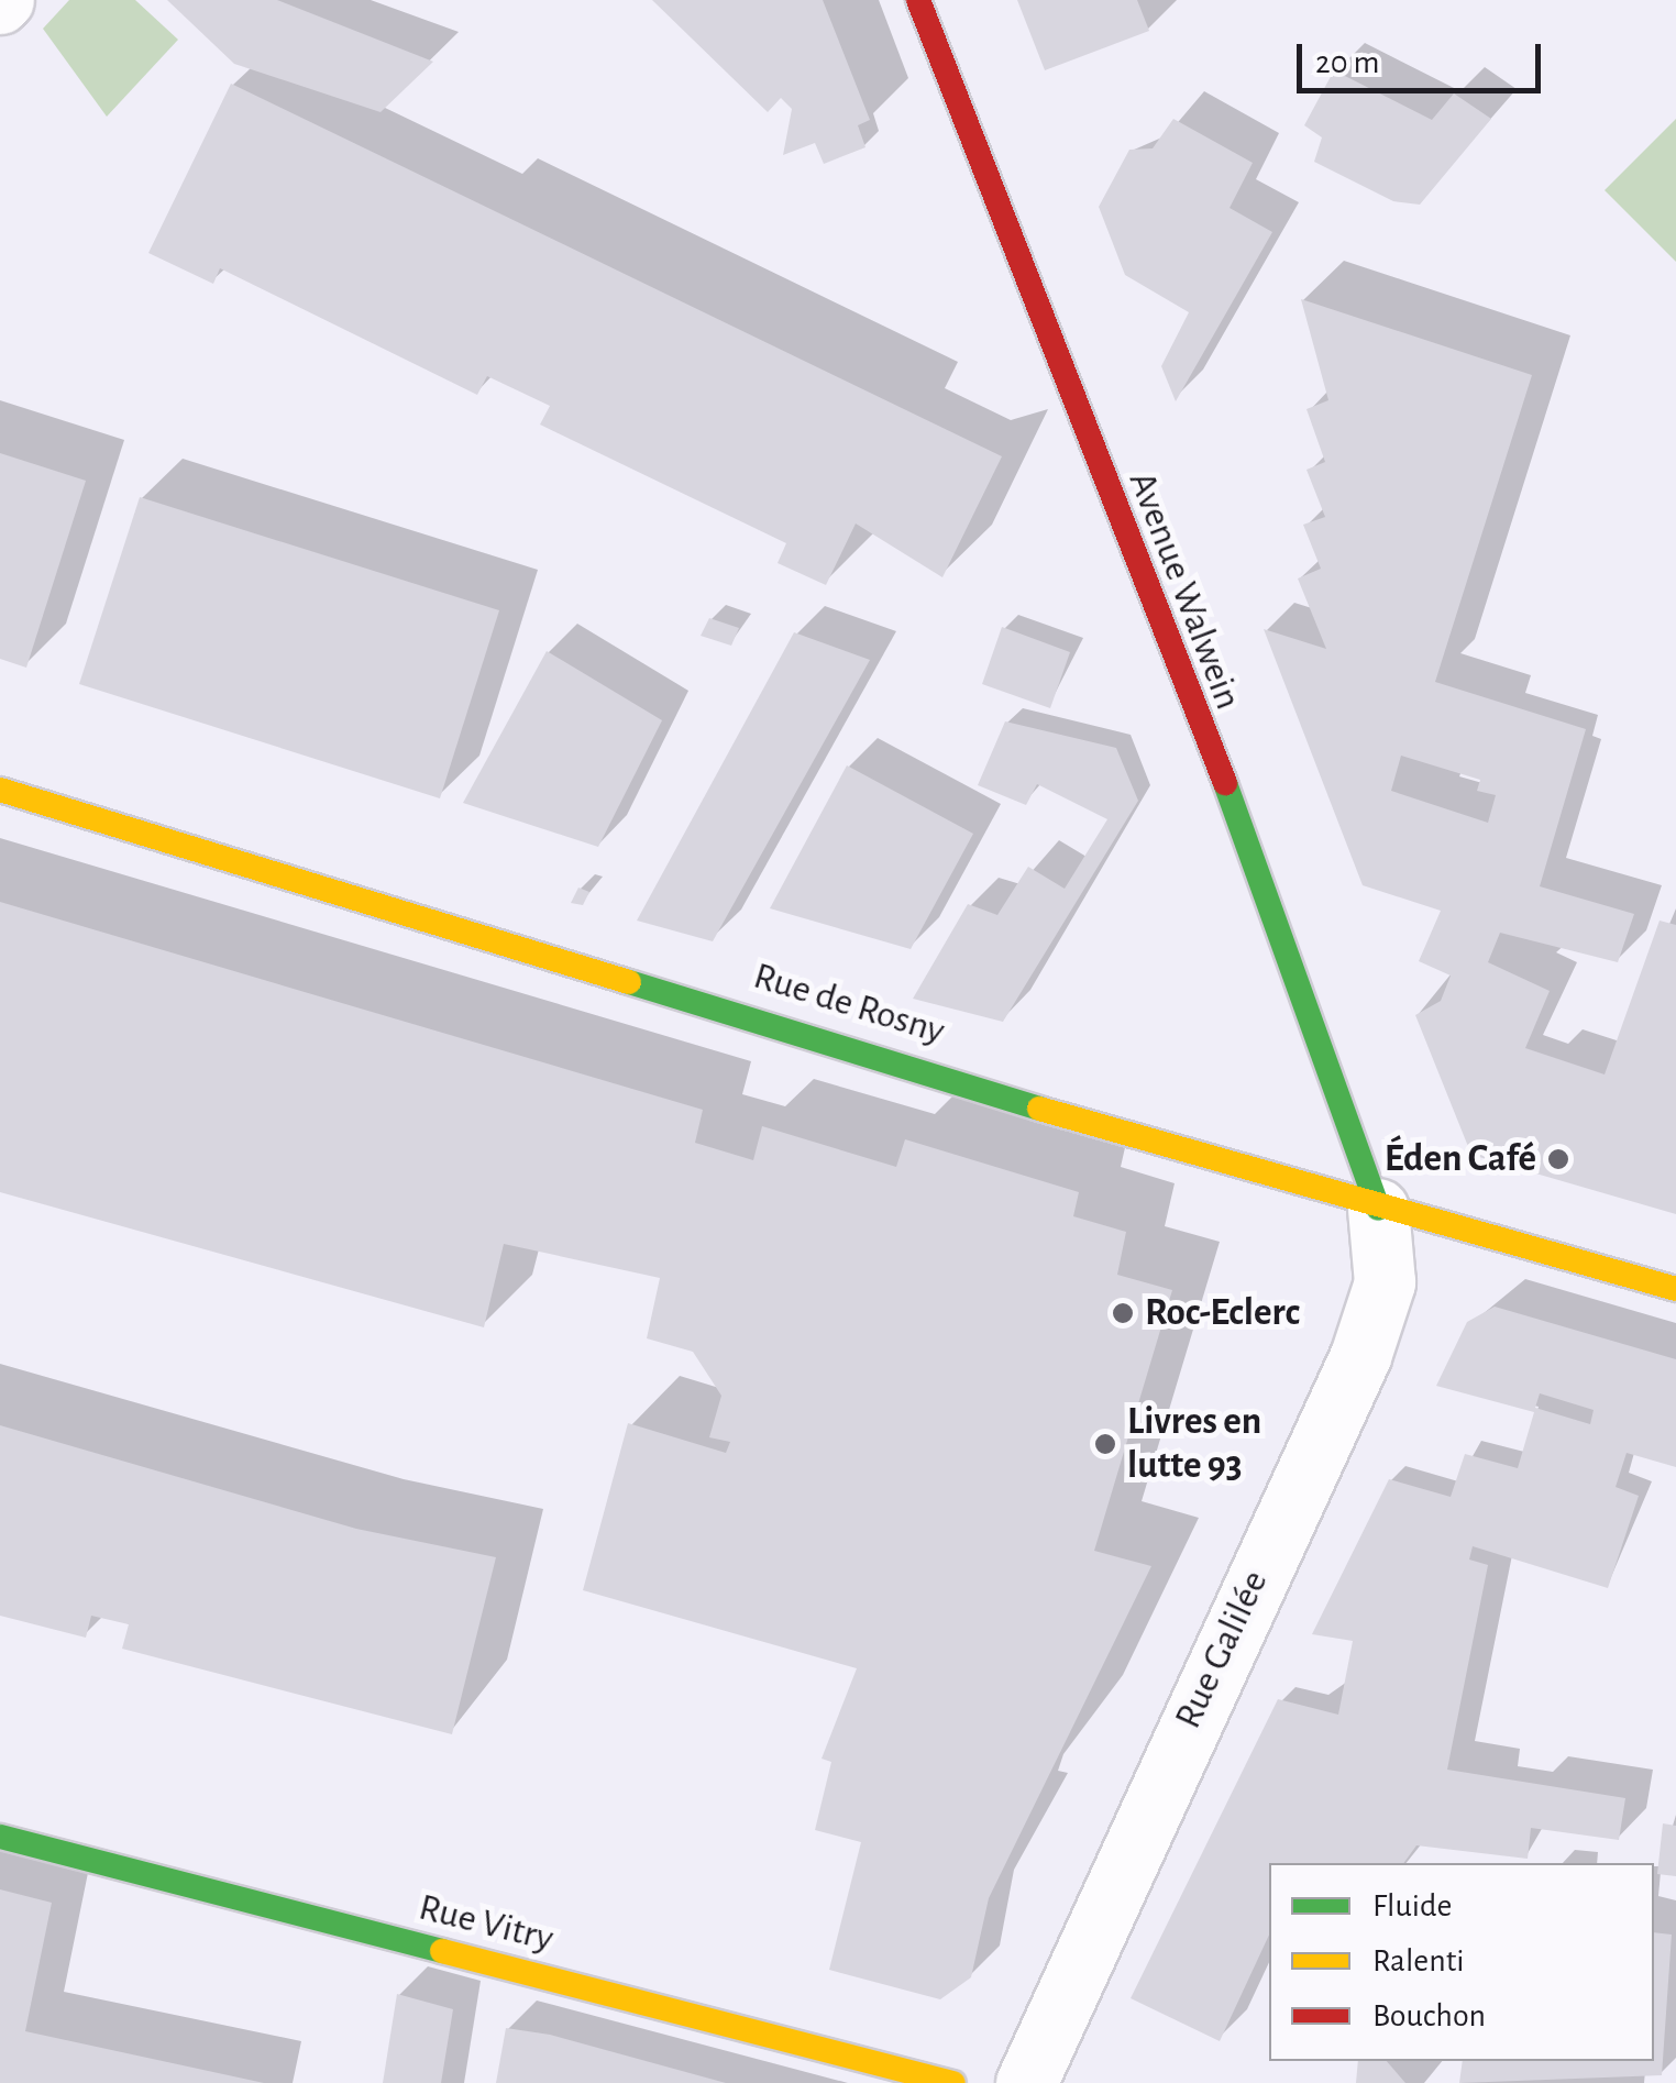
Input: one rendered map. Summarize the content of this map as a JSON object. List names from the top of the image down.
{
  "streets": {
    "main road": ["Avenue Walwein", "Rue de Rosny", "Rue Vitry"],
    "street": ["Rue Galilée"]
  },
  "crossings": [
    ["Avenue Walwein", "Rue de Rosny"],
    ["Avenue Walwein", "Rue Galilée"],
    ["Rue de Rosny", "Rue Galilée"]
  ],
  "places": ["Éden Café", "Roc-Eclerc", "Livres en lutte 93"],
  "legend": ["Fluide", "Ralenti", "Bouchon"],
  "scale_bar": "20 m"
}
